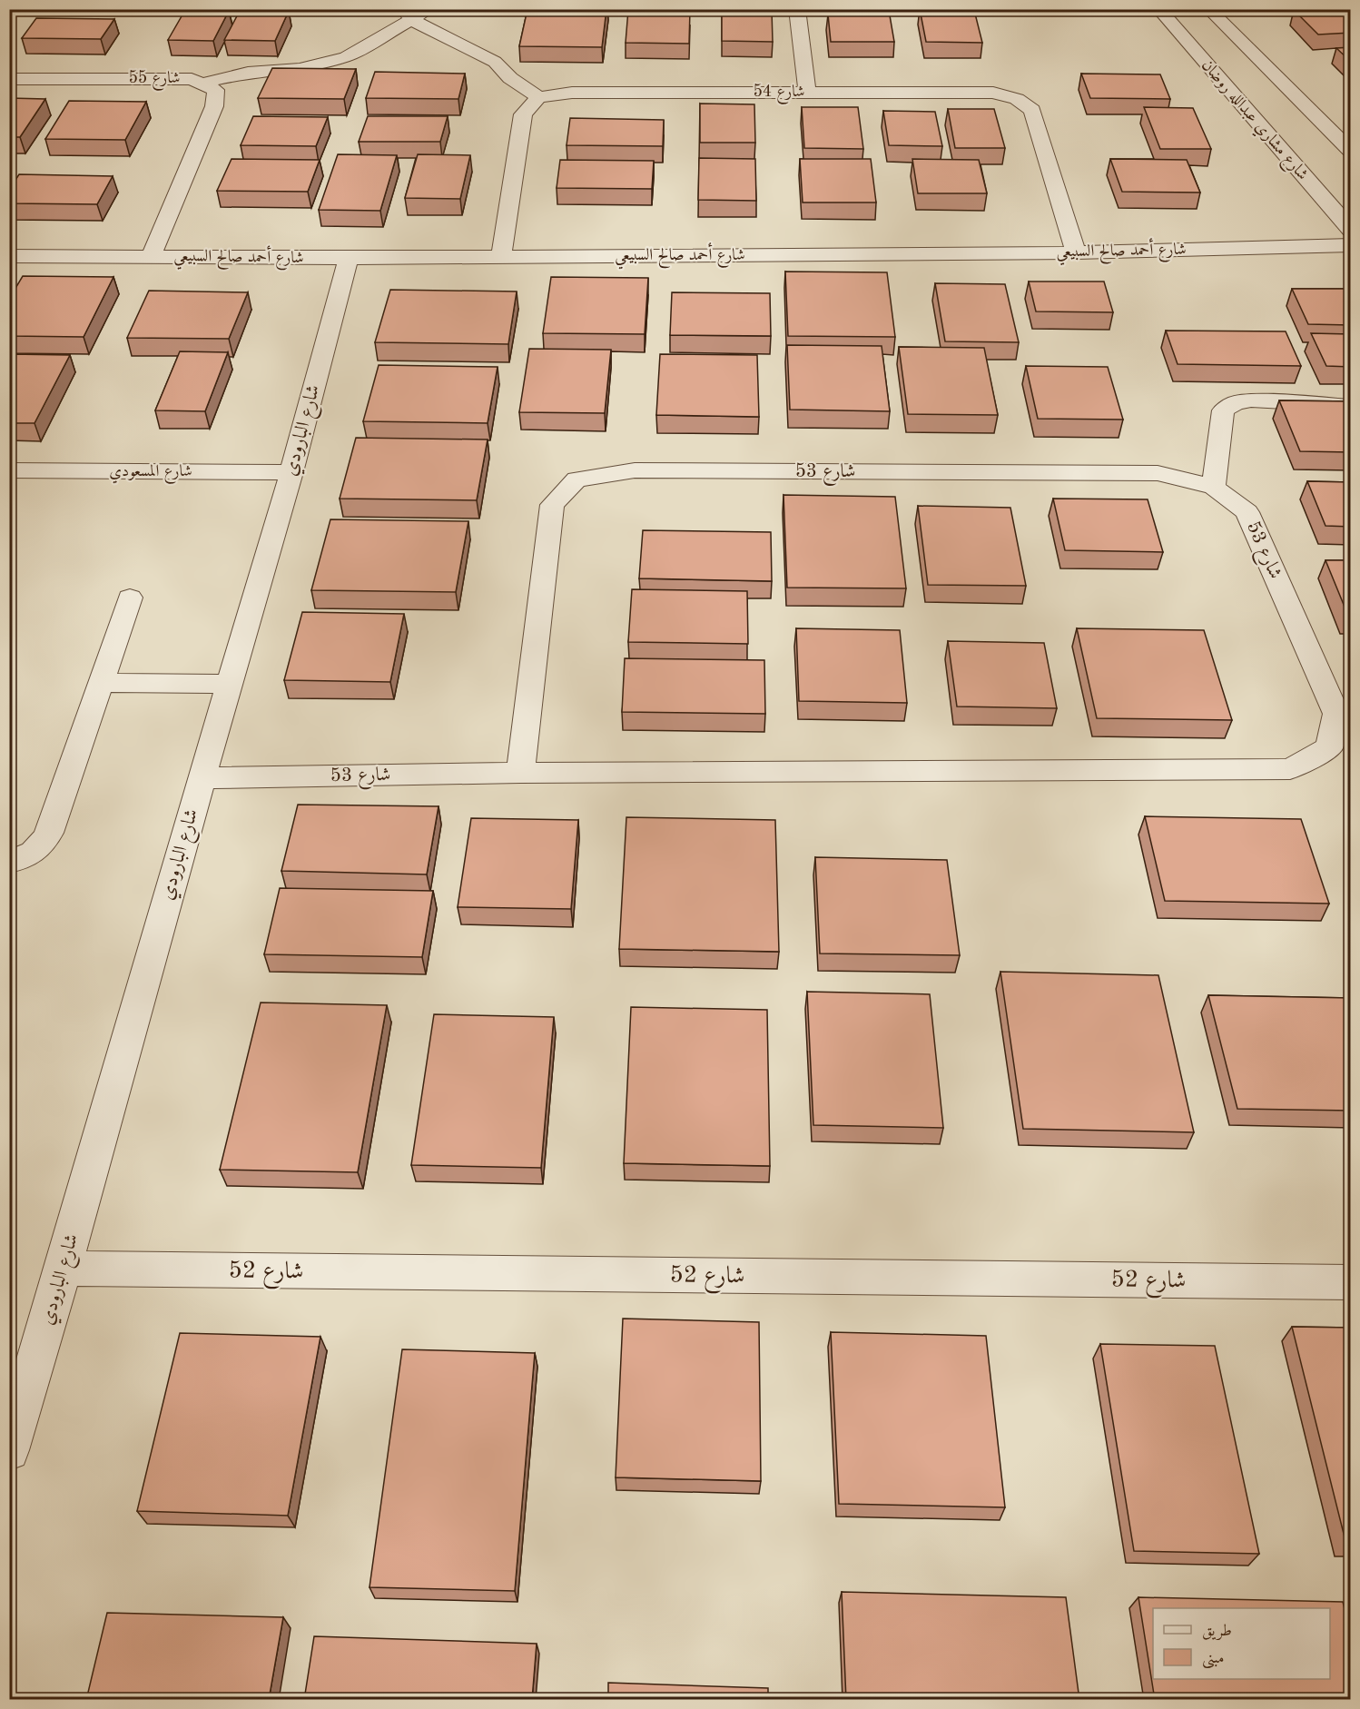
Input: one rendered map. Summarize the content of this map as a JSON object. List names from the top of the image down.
{
  "streets": {
    "street": [
      "شارع 55",
      "شارع 54",
      "شارع مشاري عبدالله روضان",
      "شارع أحمد صالح السبيعي",
      "شارع البارودي",
      "شارع المسعودي",
      "شارع 53",
      "شارع 52"
    ]
  },
  "crossings": [
    ["شارع 55", "شارع أحمد صالح السبيعي"],
    ["شارع 54", "شارع أحمد صالح السبيعي"],
    ["شارع أحمد صالح السبيعي", "شارع البارودي"],
    ["شارع البارودي", "شارع المسعودي"],
    ["شارع البارودي", "شارع 53"],
    ["شارع البارودي", "شارع 52"]
  ],
  "legend": ["طريق", "مبنى"]
}
